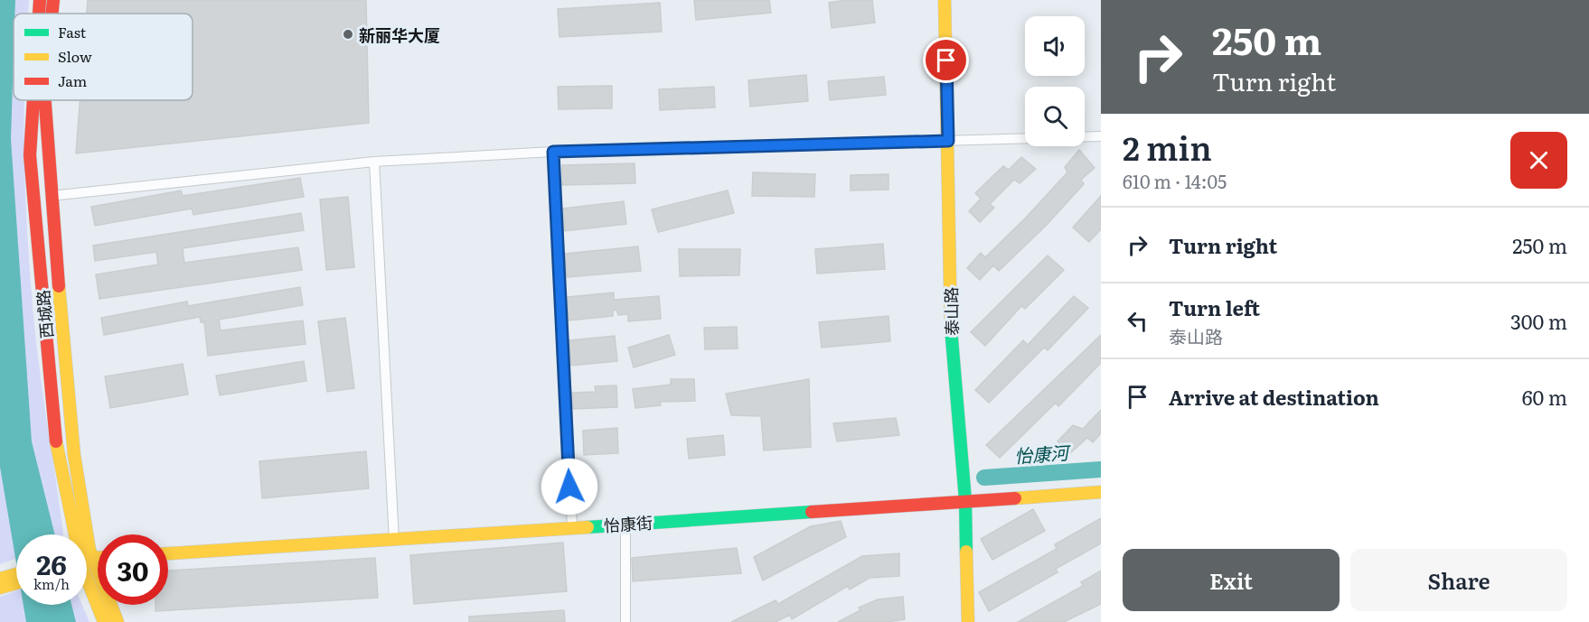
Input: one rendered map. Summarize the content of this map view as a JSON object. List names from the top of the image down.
{
  "streets": {
    "main road": ["泰山路", "西城路", "怡康街"]
  },
  "crossings": [
    ["泰山路", "怡康街"]
  ],
  "water": ["怡康河"],
  "places": ["新丽华大厦"],
  "legend": ["Fast", "Slow", "Jam"],
  "page": {
    "turn": ["250 m", "Turn right"],
    "heading": ["2 min", "610 m · 14:05"],
    "list": [
      {
        "name": "Turn right",
        "value": "250 m"
      },
      {
        "name": "Turn left",
        "note": "泰山路",
        "value": "300 m"
      },
      {
        "name": "Arrive at destination",
        "value": "60 m"
      }
    ],
    "speed": "26 km/h",
    "limit": "30",
    "buttons": ["Exit", "Share"]
  }
}
